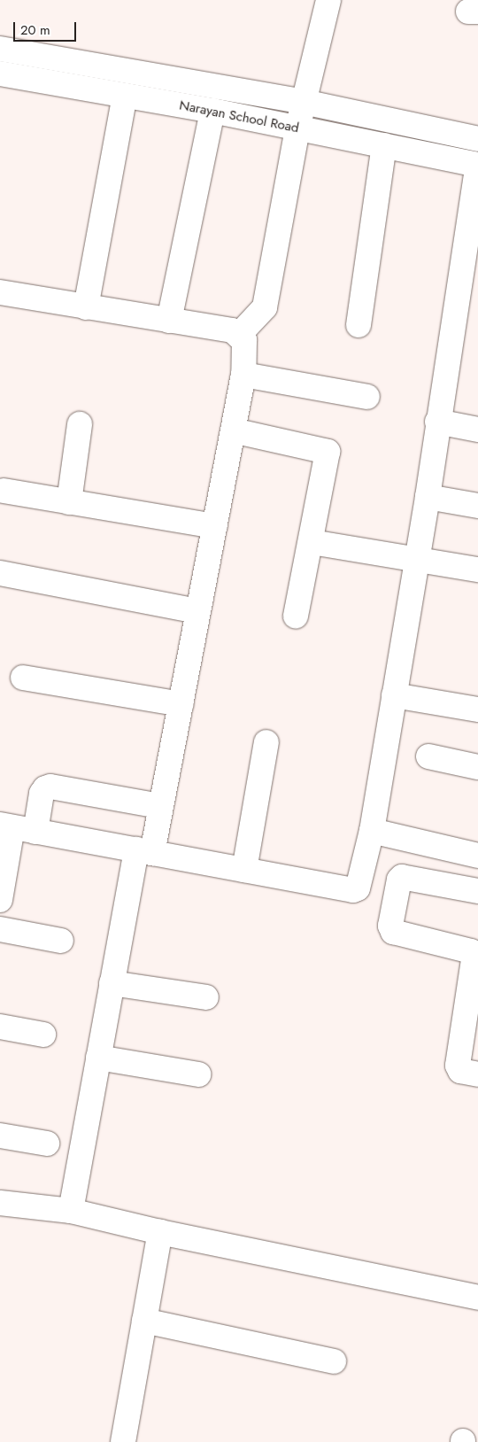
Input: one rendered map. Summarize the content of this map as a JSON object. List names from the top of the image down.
{
  "streets": {
    "street": ["Narayan School Road"]
  },
  "scale_bar": "20 m"
}
